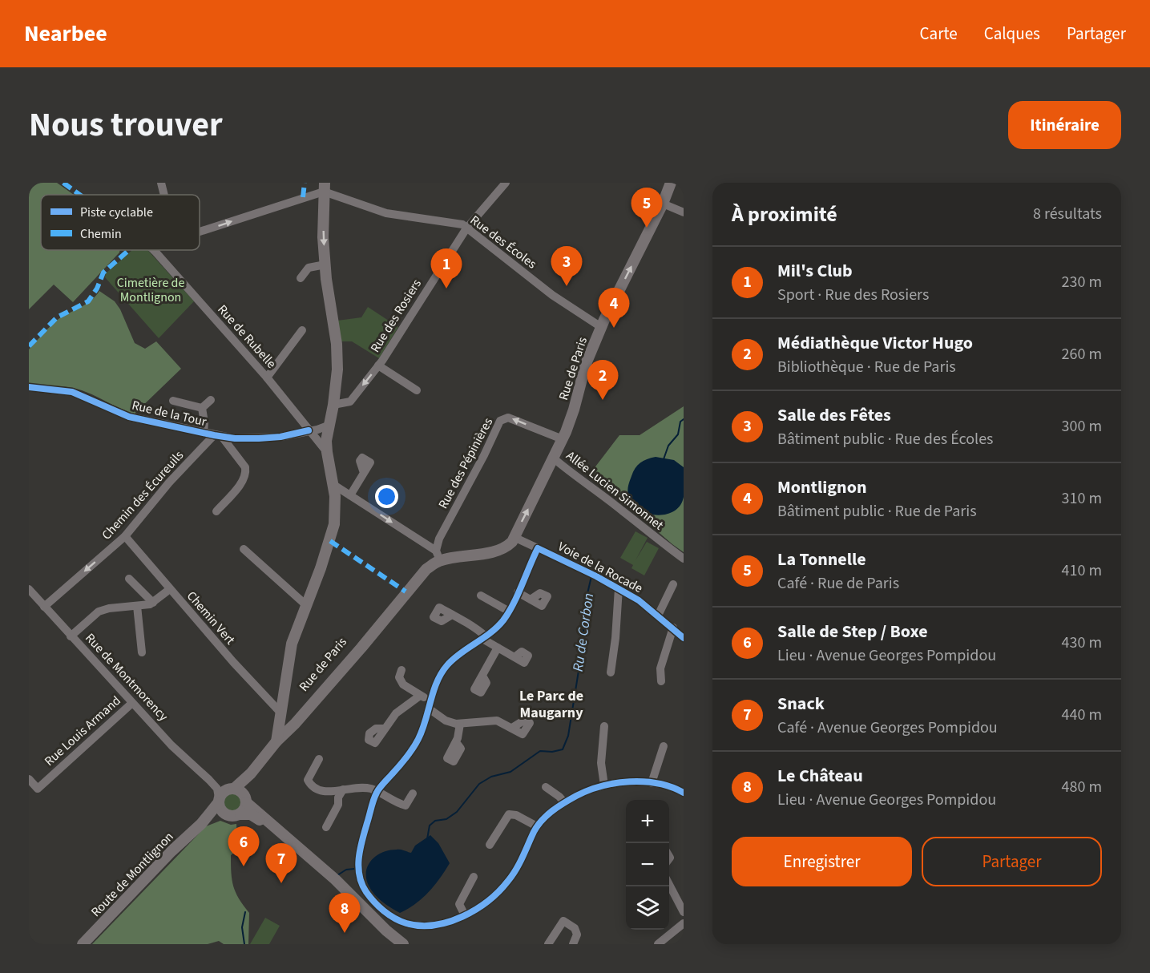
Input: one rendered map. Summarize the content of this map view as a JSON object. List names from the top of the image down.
{
  "streets": {
    "main road": ["Rue de Paris", "Route de Montlignon"],
    "street": [
      "Rue des Écoles",
      "Rue des Rosiers",
      "Rue de Rubelle",
      "Rue de la Tour",
      "Rue des Pépinières",
      "Allée Lucien Simonnet",
      "Chemin des Écureuils",
      "Voie de la Rocade",
      "Chemin Vert",
      "Rue de Montmorency",
      "Rue Louis Armand"
    ]
  },
  "crossings": [
    ["Rue des Écoles", "Rue des Rosiers"],
    ["Rue des Écoles", "Rue de Paris"],
    ["Rue de Rubelle", "Rue de la Tour"],
    ["Rue de Paris", "Rue des Pépinières"],
    ["Rue de Paris", "Allée Lucien Simonnet"],
    ["Rue de Paris", "Rue de Montmorency"],
    ["Rue de Paris", "Route de Montlignon"],
    ["Rue de la Tour", "Chemin des Écureuils"],
    ["Chemin des Écureuils", "Chemin Vert"],
    ["Chemin des Écureuils", "Rue de Montmorency"],
    ["Rue de Montmorency", "Rue Louis Armand"],
    ["Rue de Montmorency", "Route de Montlignon"]
  ],
  "districts": ["Le Parc de Maugarny"],
  "water": ["Ru de Corbon"],
  "parks": ["Cimetière de Montlignon"],
  "legend": ["Piste cyclable", "Chemin"],
  "page": {
    "header": "Nearbee",
    "nav": ["Carte", "Calques", "Partager"],
    "title": "Nous trouver",
    "buttons": [
      "Itinéraire",
      ["Enregistrer", "Partager"]
    ],
    "heading": ["À proximité", "8 résultats"],
    "pins": [
      "5",
      "3",
      "1",
      "4",
      "2",
      "6",
      "7",
      "8"
    ],
    "list": [
      {
        "mark": "1",
        "name": "Mil's Club",
        "note": "Sport · Rue des Rosiers",
        "value": "230 m"
      },
      {
        "mark": "2",
        "name": "Médiathèque Victor Hugo",
        "note": "Bibliothèque · Rue de Paris",
        "value": "260 m"
      },
      {
        "mark": "3",
        "name": "Salle des Fêtes",
        "note": "Bâtiment public · Rue des Écoles",
        "value": "300 m"
      },
      {
        "mark": "4",
        "name": "Montlignon",
        "note": "Bâtiment public · Rue de Paris",
        "value": "310 m"
      },
      {
        "mark": "5",
        "name": "La Tonnelle",
        "note": "Café · Rue de Paris",
        "value": "410 m"
      },
      {
        "mark": "6",
        "name": "Salle de Step / Boxe",
        "note": "Lieu · Avenue Georges Pompidou",
        "value": "430 m"
      },
      {
        "mark": "7",
        "name": "Snack",
        "note": "Café · Avenue Georges Pompidou",
        "value": "440 m"
      },
      {
        "mark": "8",
        "name": "Le Château",
        "note": "Lieu · Avenue Georges Pompidou",
        "value": "480 m"
      }
    ],
    "map_buttons": ["+", "−"]
  }
}
